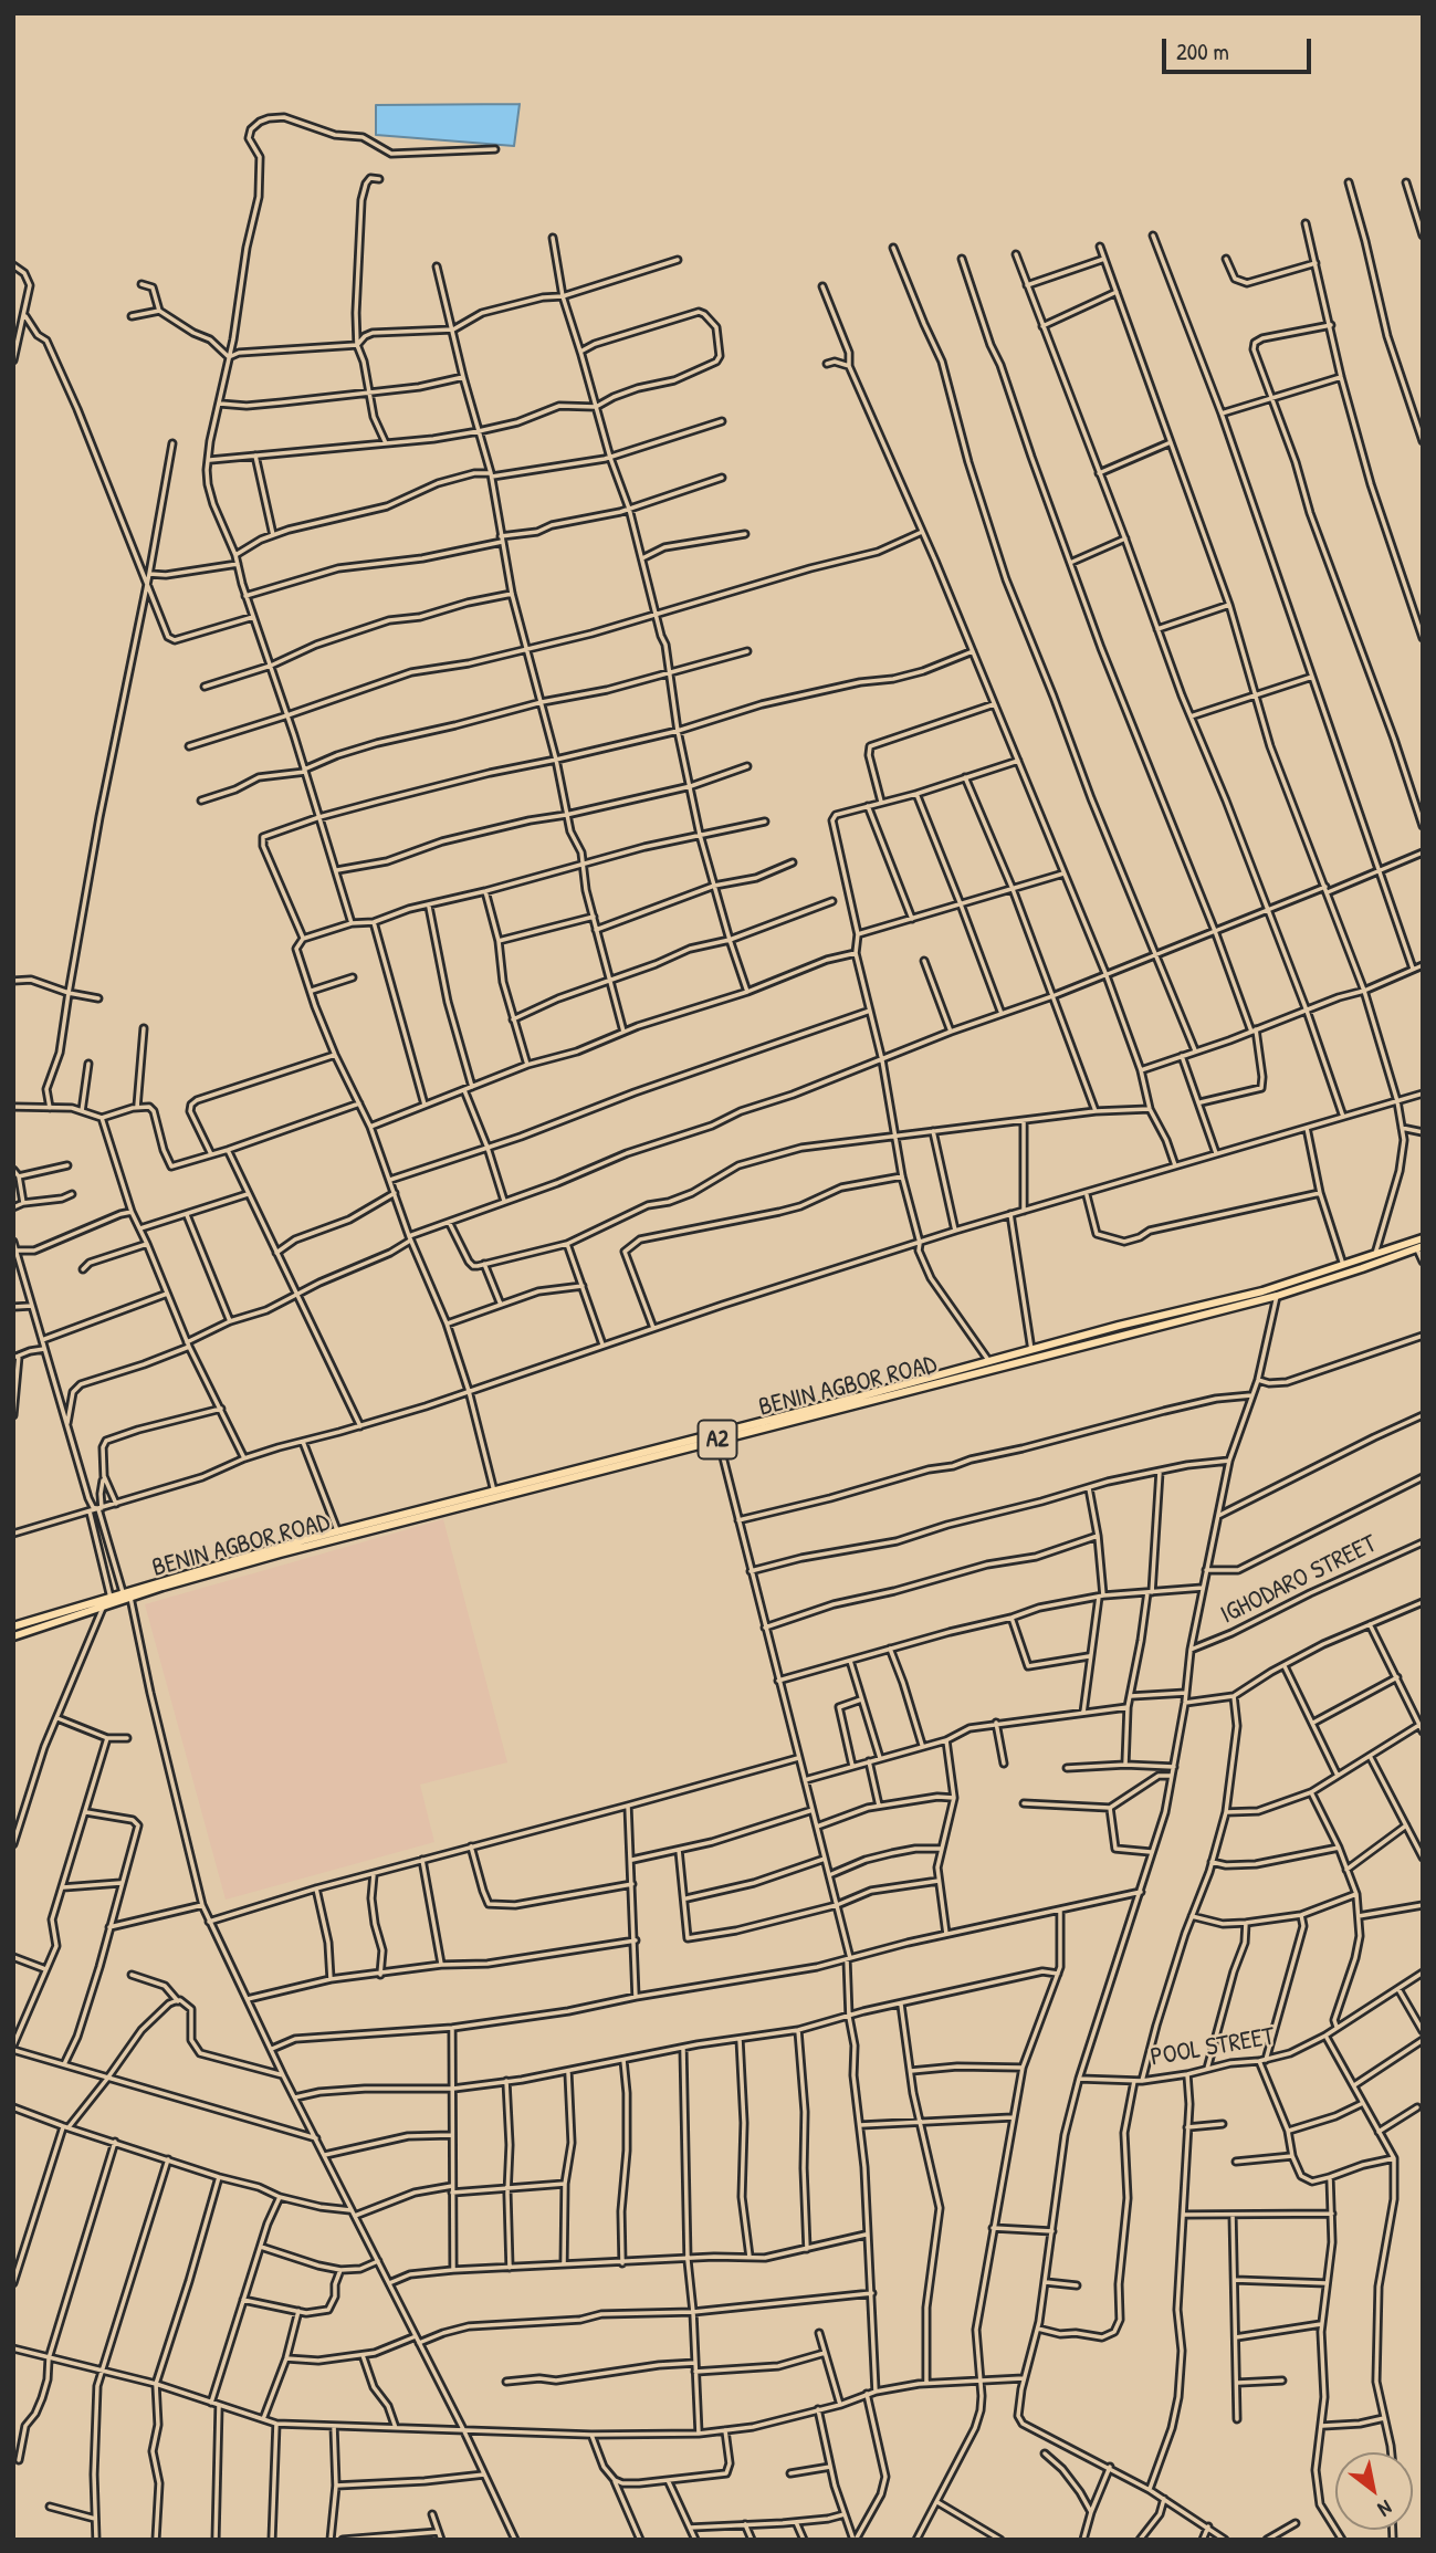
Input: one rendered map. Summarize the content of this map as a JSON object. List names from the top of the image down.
{
  "streets": {
    "highway": ["BENIN AGBOR ROAD", "A2"],
    "street": ["IGHODARO STREET", "POOL STREET"]
  },
  "scale_bar": "200 m",
  "north": "bottom right"
}
